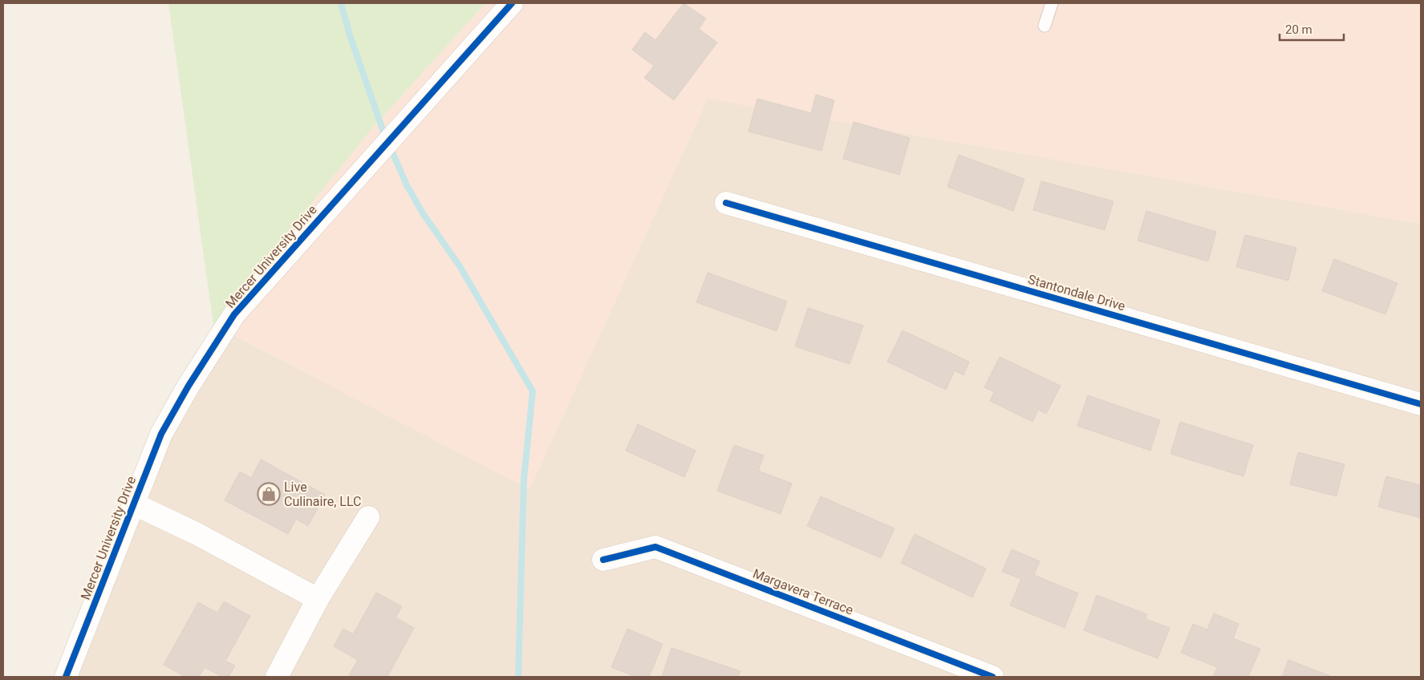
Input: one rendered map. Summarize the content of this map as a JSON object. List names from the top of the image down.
{
  "streets": {
    "street": ["Mercer University Drive", "Stantondale Drive", "Margavera Terrace"]
  },
  "places": {
    "shop": ["Live Culinaire, LLC"]
  },
  "scale_bar": "20 m"
}
